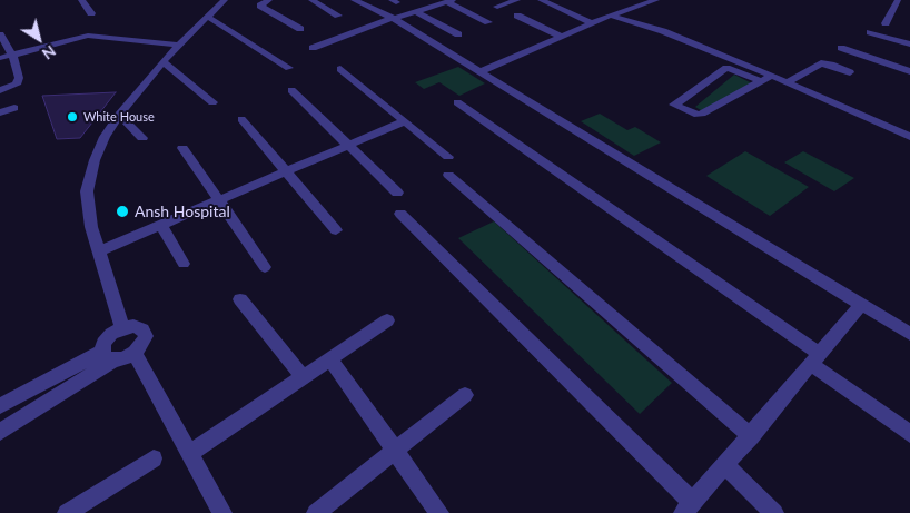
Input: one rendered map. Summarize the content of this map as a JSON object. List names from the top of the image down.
{
  "places": ["White House", "Ansh Hospital"],
  "north": "bottom right"
}
